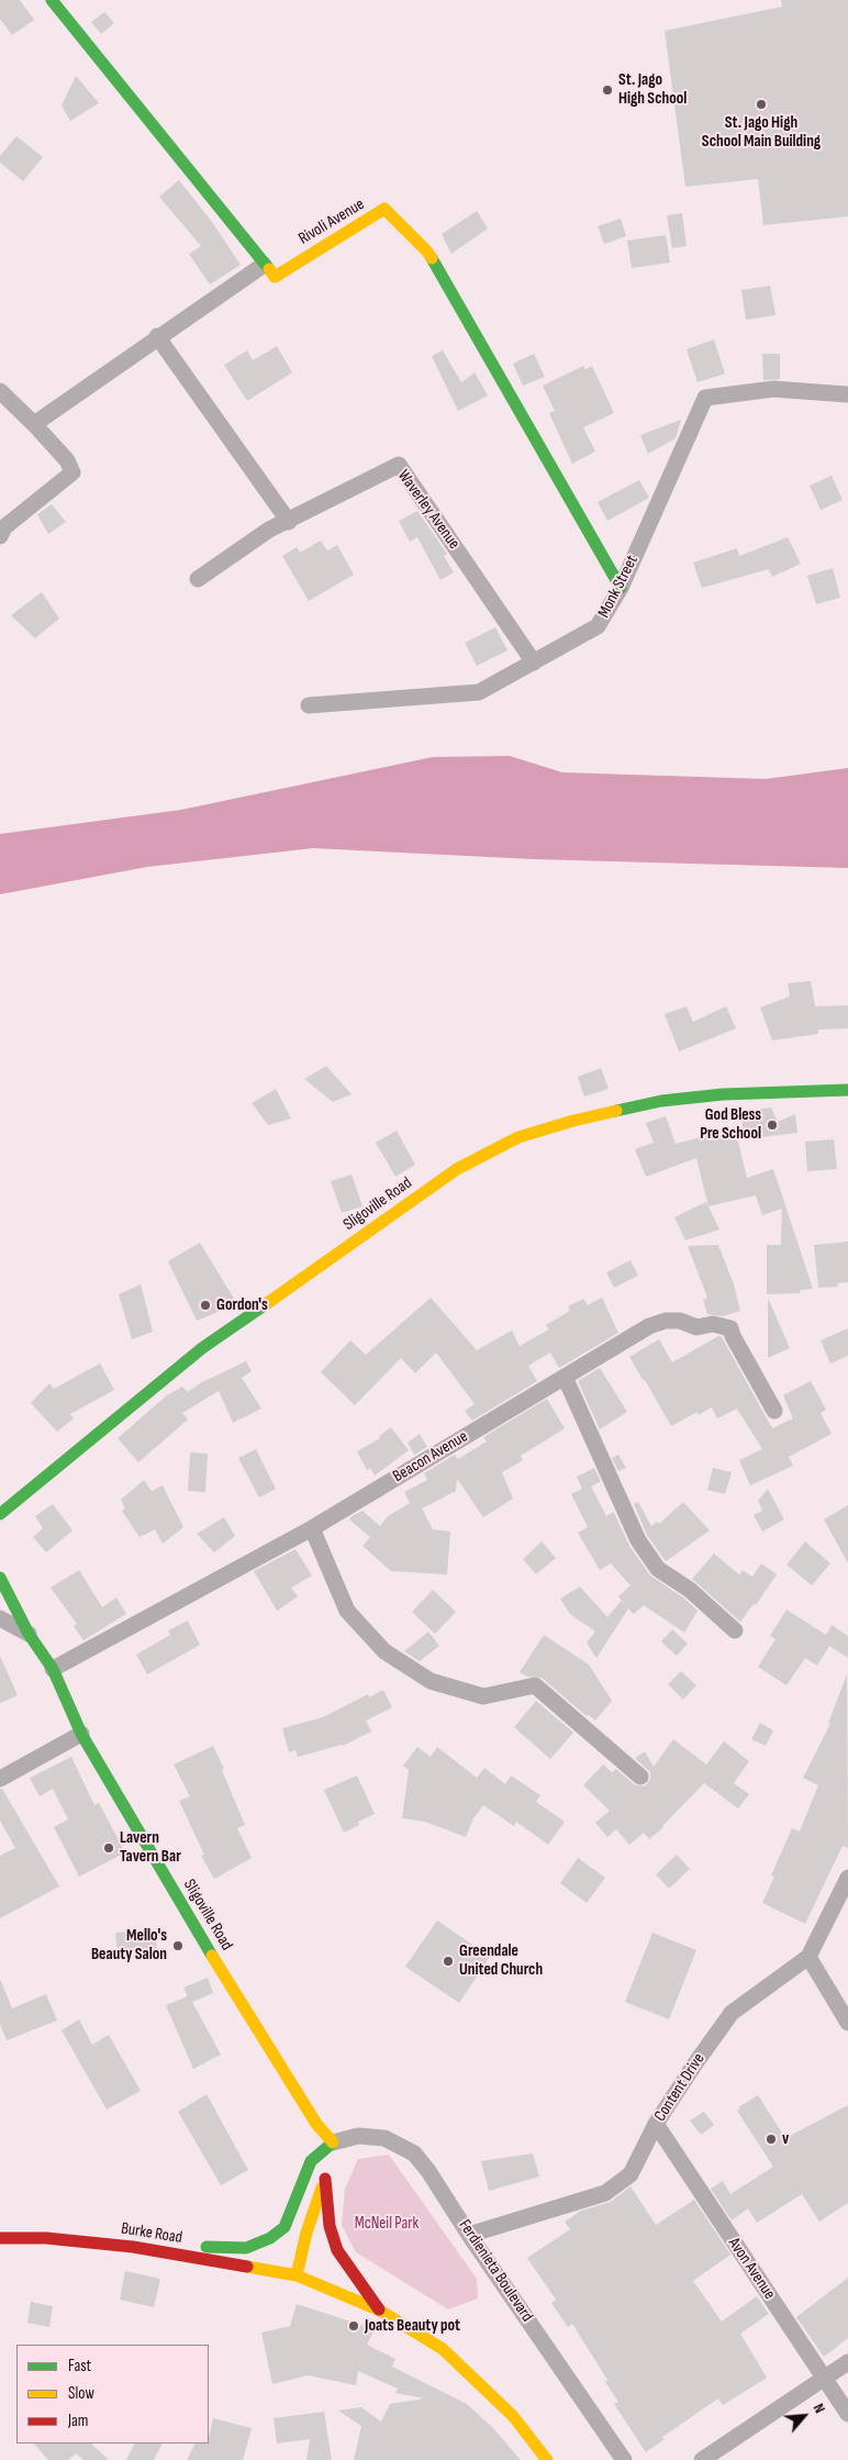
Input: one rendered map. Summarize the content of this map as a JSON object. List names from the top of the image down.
{
  "streets": {
    "street": [
      "Rivoli Avenue",
      "Waverley Avenue",
      "Monk Street",
      "Sligoville Road",
      "Beacon Avenue",
      "Content Drive",
      "Burke Road",
      "Avon Avenue",
      "Ferdienieta Boulevard"
    ]
  },
  "crossings": [
    ["Rivoli Avenue", "Monk Street"],
    ["Waverley Avenue", "Monk Street"],
    ["Sligoville Road", "Beacon Avenue"],
    ["Sligoville Road", "Ferdienieta Boulevard"],
    ["Content Drive", "Avon Avenue"],
    ["Content Drive", "Ferdienieta Boulevard"]
  ],
  "parks": ["McNeil Park"],
  "places": [
    "St. Jago High School",
    "St. Jago High School Main Building",
    "God Bless Pre School",
    "Gordon's",
    "Lavern Tavern Bar",
    "Mello's Beauty Salon",
    "Greendale United Church",
    "v",
    "Joats Beauty pot"
  ],
  "legend": ["Fast", "Slow", "Jam"],
  "north": "top right"
}
